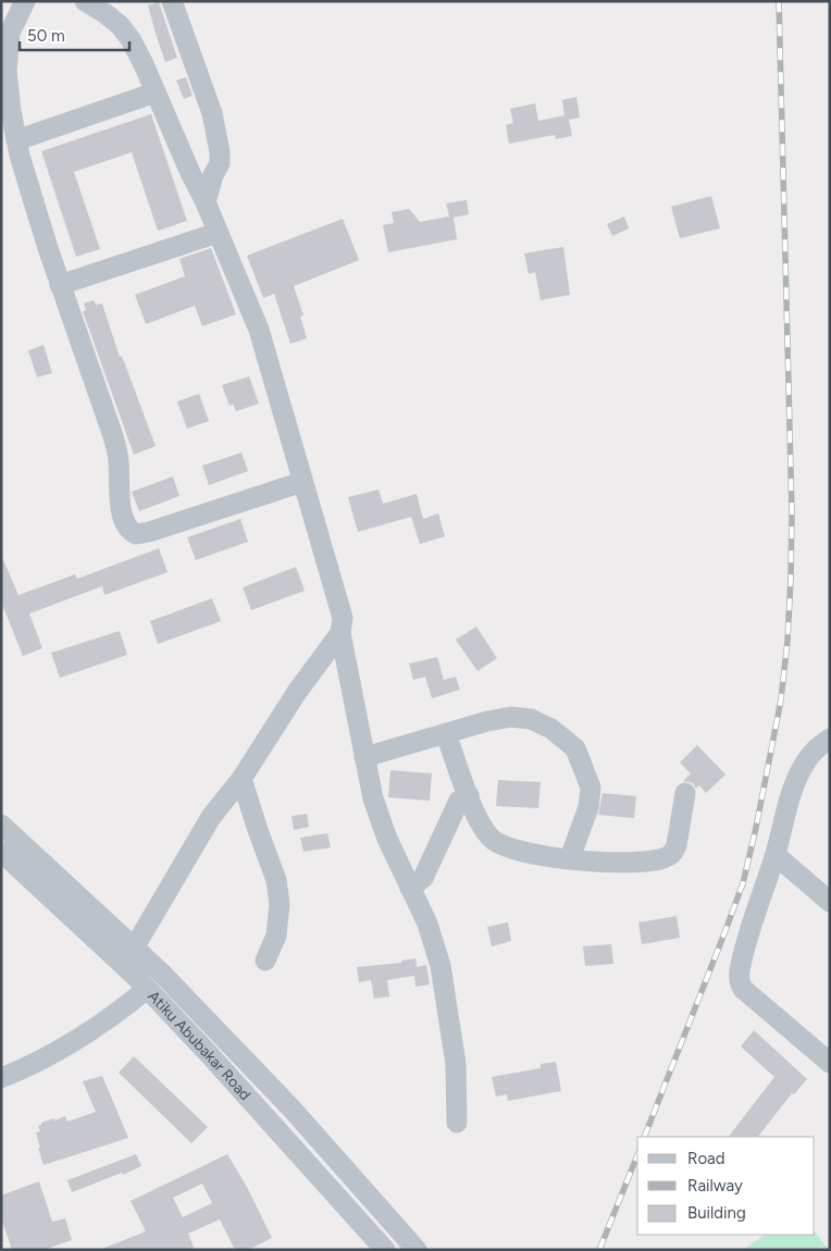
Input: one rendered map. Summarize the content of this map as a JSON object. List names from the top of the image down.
{
  "streets": {
    "street": ["Atiku Abubakar Road"]
  },
  "legend": ["Road", "Railway", "Building"],
  "scale_bar": "50 m"
}
